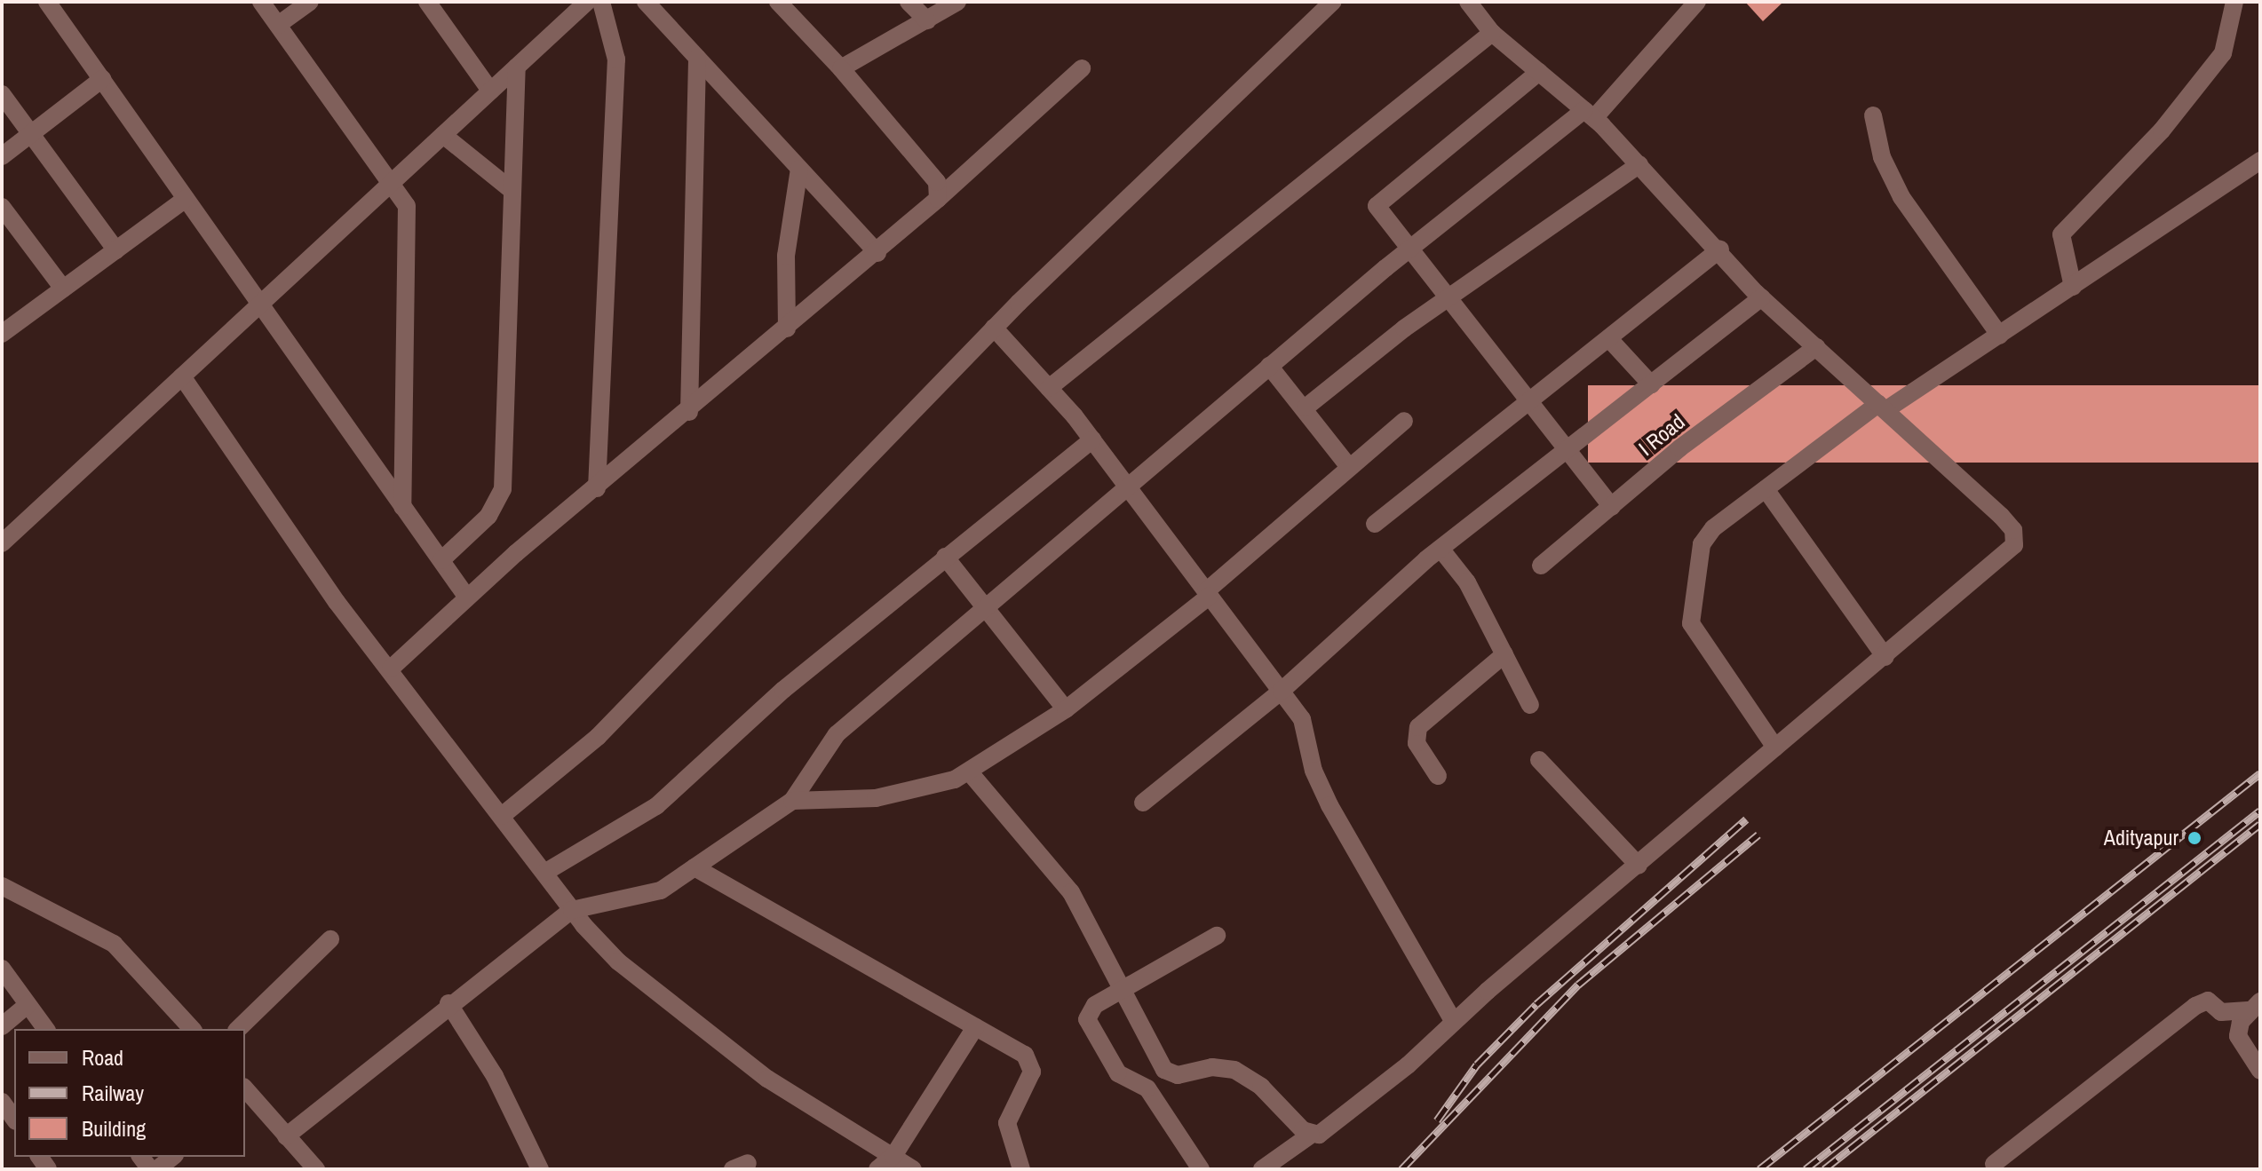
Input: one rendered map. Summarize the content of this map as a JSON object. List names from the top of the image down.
{
  "streets": {
    "street": ["I Road"]
  },
  "places": ["Adityapur"],
  "legend": ["Road", "Railway", "Building"]
}
